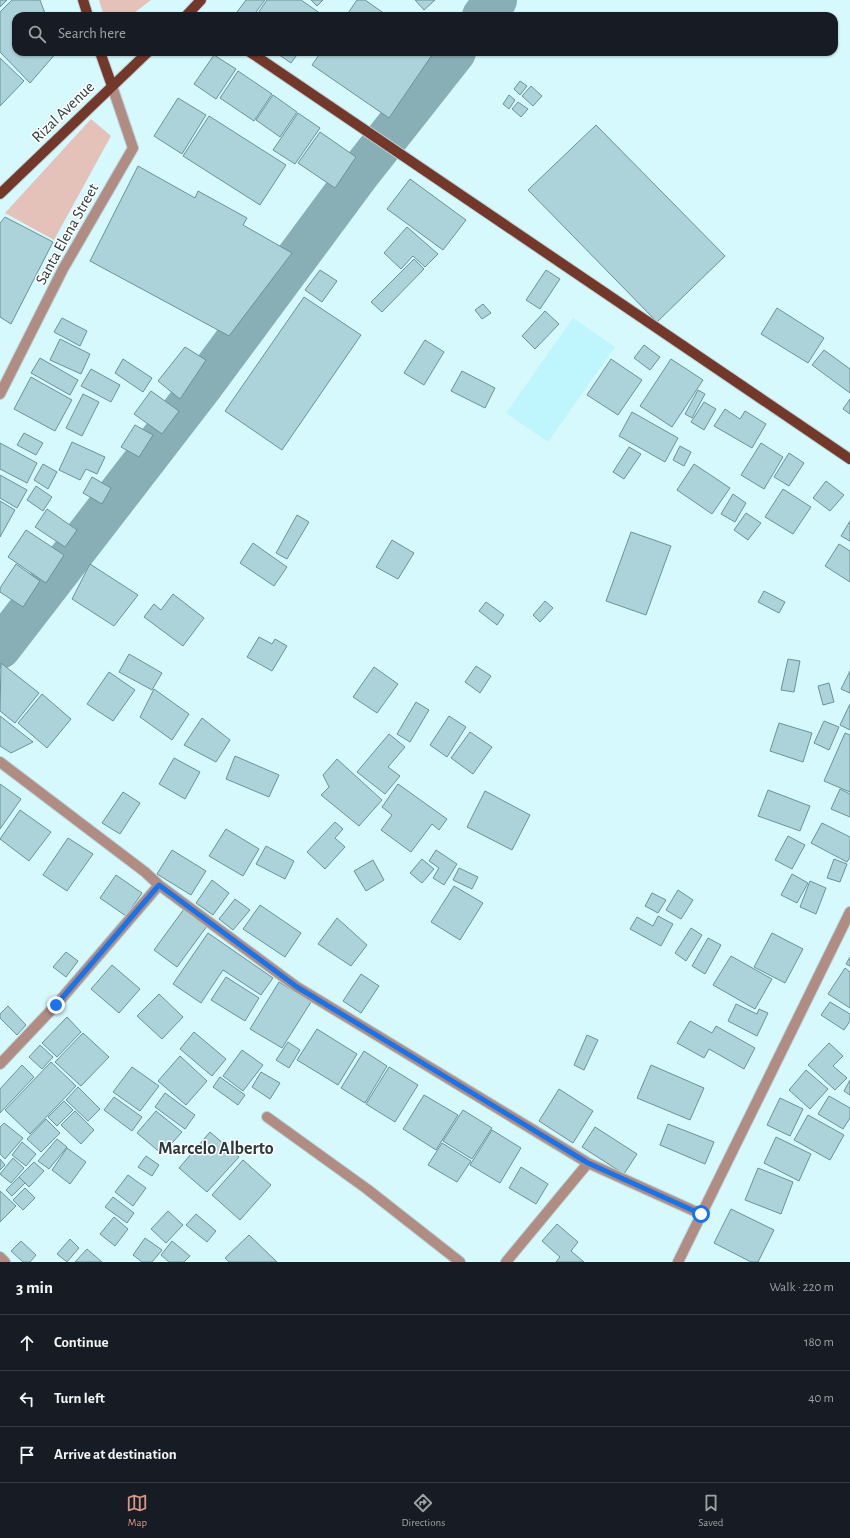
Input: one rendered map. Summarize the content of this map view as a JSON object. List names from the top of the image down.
{
  "streets": {
    "main road": ["Rizal Avenue"],
    "street": ["Santa Elena Street"]
  },
  "crossings": [
    ["Rizal Avenue", "Santa Elena Street"]
  ],
  "districts": ["Marcelo Alberto"],
  "page": {
    "search": "Search here",
    "heading": ["3 min", "Walk · 220 m"],
    "list": [
      ["Continue", "180 m"],
      ["Turn left", "40 m"],
      "Arrive at destination"
    ],
    "nav": ["Map", "Directions", "Saved"]
  }
}
